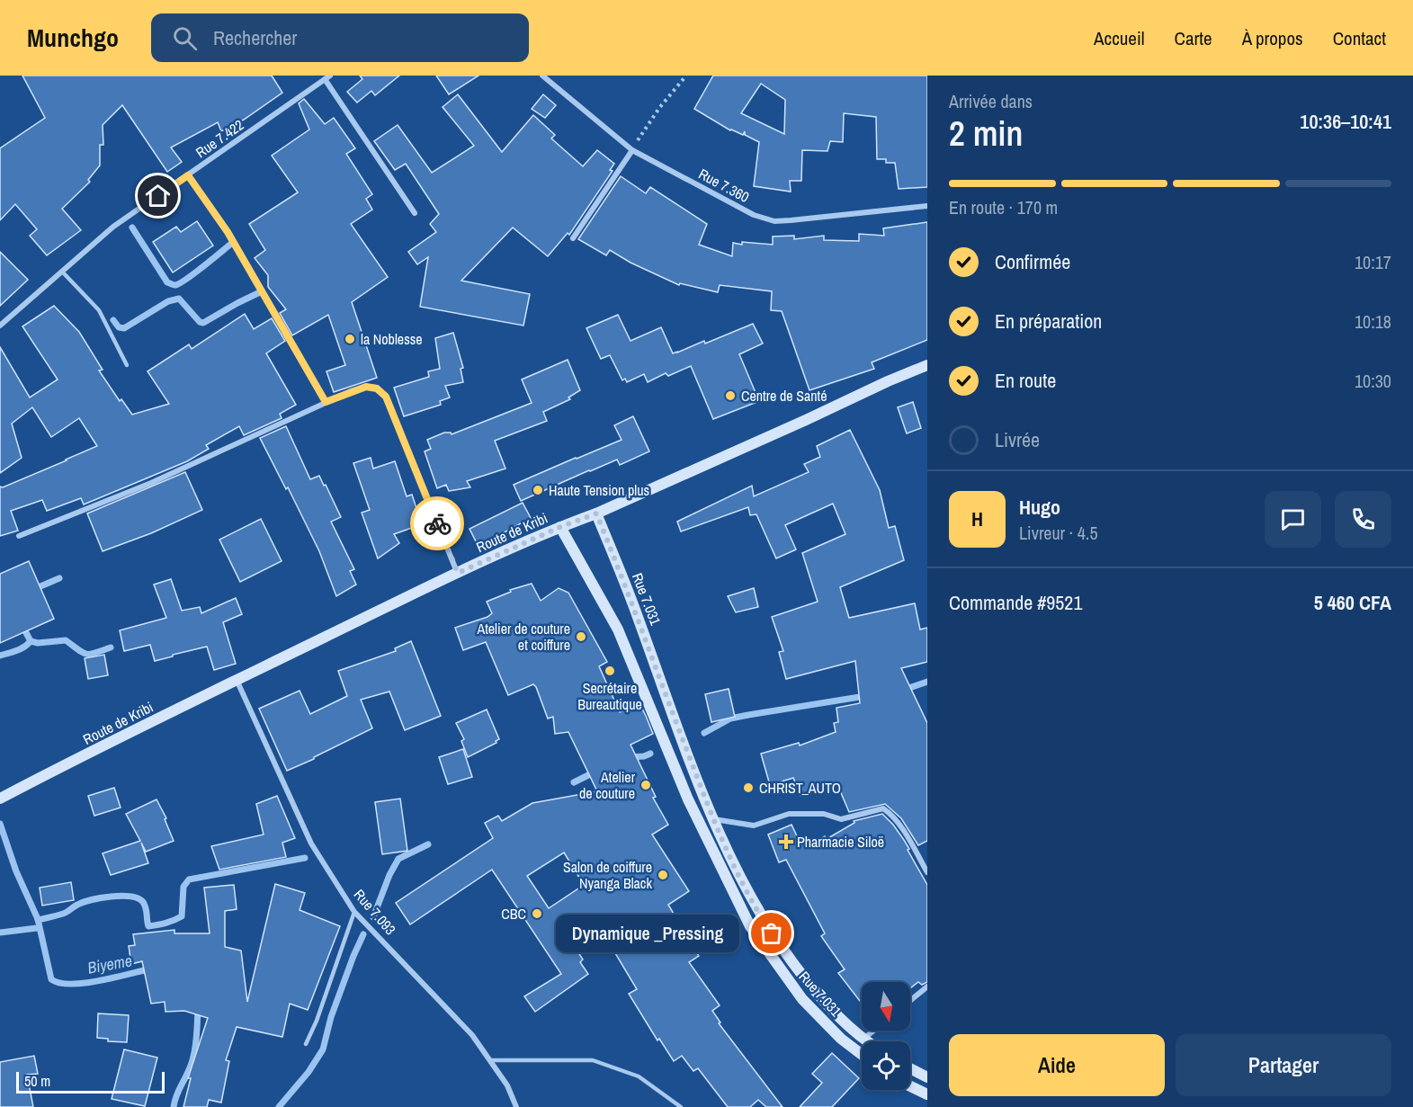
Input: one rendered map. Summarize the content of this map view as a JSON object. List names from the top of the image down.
{
  "streets": {
    "main road": ["Route de Kribi", "Rue 7.031"],
    "street": ["Rue 7.422", "Rue 7.360", "Rue 7.093"]
  },
  "crossings": [
    ["Route de Kribi", "Rue 7.031"],
    ["Route de Kribi", "Rue 7.093"]
  ],
  "water": ["Biyeme"],
  "places": {
    "other": [
      "la Noblesse",
      "Centre de Santé",
      "Haute Tension plus",
      "Atelier de couture et coiffure",
      "Secrétaire Bureautique",
      "Atelier de couture",
      "CHRIST_AUTO",
      "Salon de coiffure Nyanga Black",
      "CBC",
      "Dynamique _Pressing"
    ],
    "health": ["Pharmacie Siloë"]
  },
  "scale_bar": "50 m",
  "north": "bottom",
  "page": {
    "header": "Munchgo",
    "search": "Rechercher",
    "nav": [
      "Accueil",
      "Carte",
      "À propos",
      "Contact"
    ],
    "heading": ["2 min", "Arrivée dans", "10:36–10:41"],
    "panel": [
      "Hugo",
      "Livreur · 4.5",
      "Commande #9521",
      "5 460 CFA"
    ],
    "bar": "En route · 170 m",
    "list": [
      ["Confirmée", "10:17"],
      ["En préparation", "10:18"],
      ["En route", "10:30"],
      "Livrée"
    ],
    "round": "H",
    "bubble": "Dynamique _Pressing",
    "buttons": ["Aide", "Partager"],
    "scale": "50 m"
  }
}
